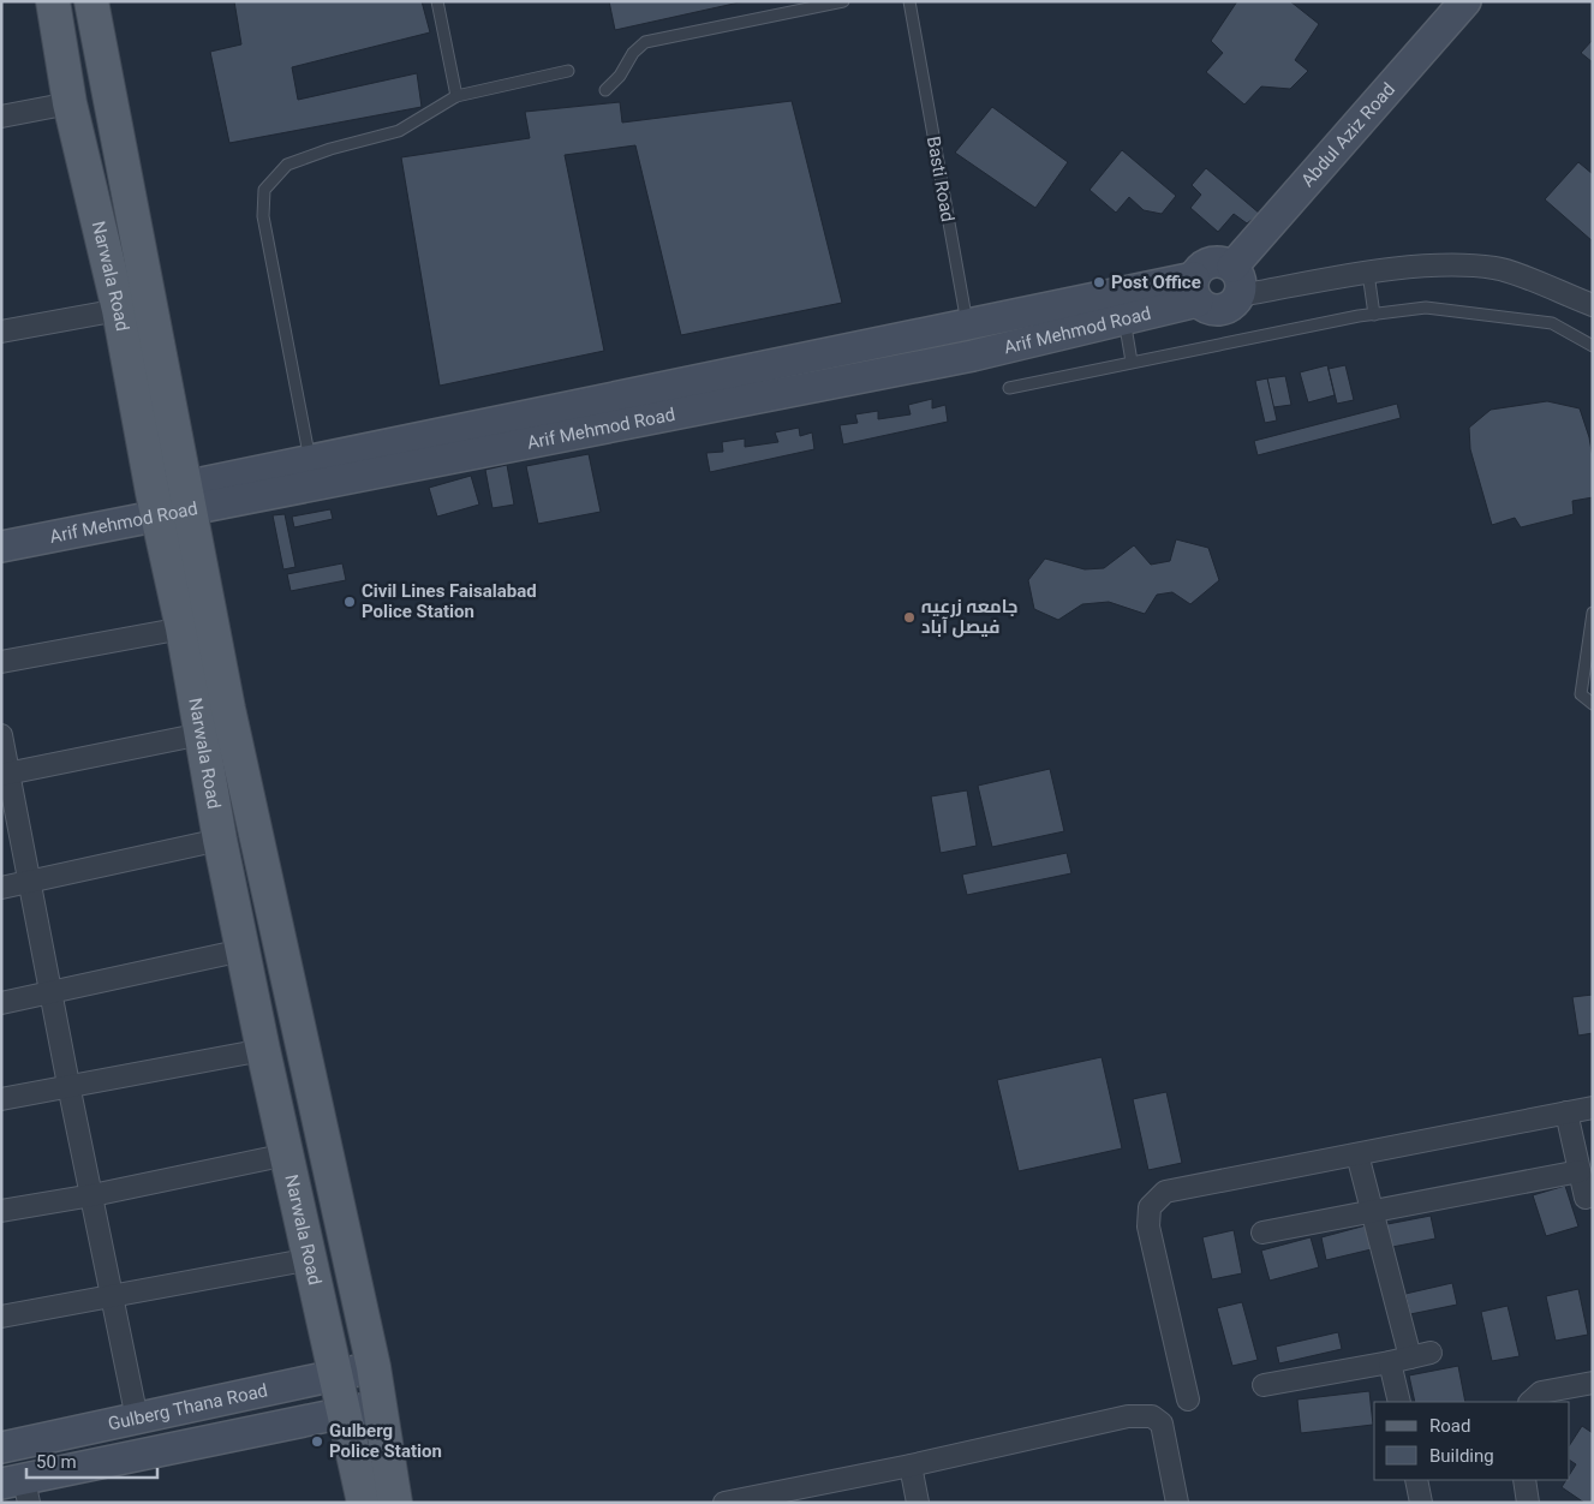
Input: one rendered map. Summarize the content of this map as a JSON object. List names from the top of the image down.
{
  "streets": {
    "main road": ["Narwala Road"],
    "street": ["Abdul Aziz Road", "Arif Mehmod Road", "Gulberg Thana Road"],
    "lane": ["Basti Road"]
  },
  "crossings": [
    ["Abdul Aziz Road", "Arif Mehmod Road"],
    ["Basti Road", "Arif Mehmod Road"],
    ["Narwala Road", "Arif Mehmod Road"],
    ["Narwala Road", "Gulberg Thana Road"]
  ],
  "places": [
    "Post Office",
    "Civil Lines Faisalabad Police Station",
    "جامعہ زرعیہ فیصل آباد",
    "Gulberg Police Station"
  ],
  "legend": ["Road", "Building"],
  "scale_bar": "50 m"
}
